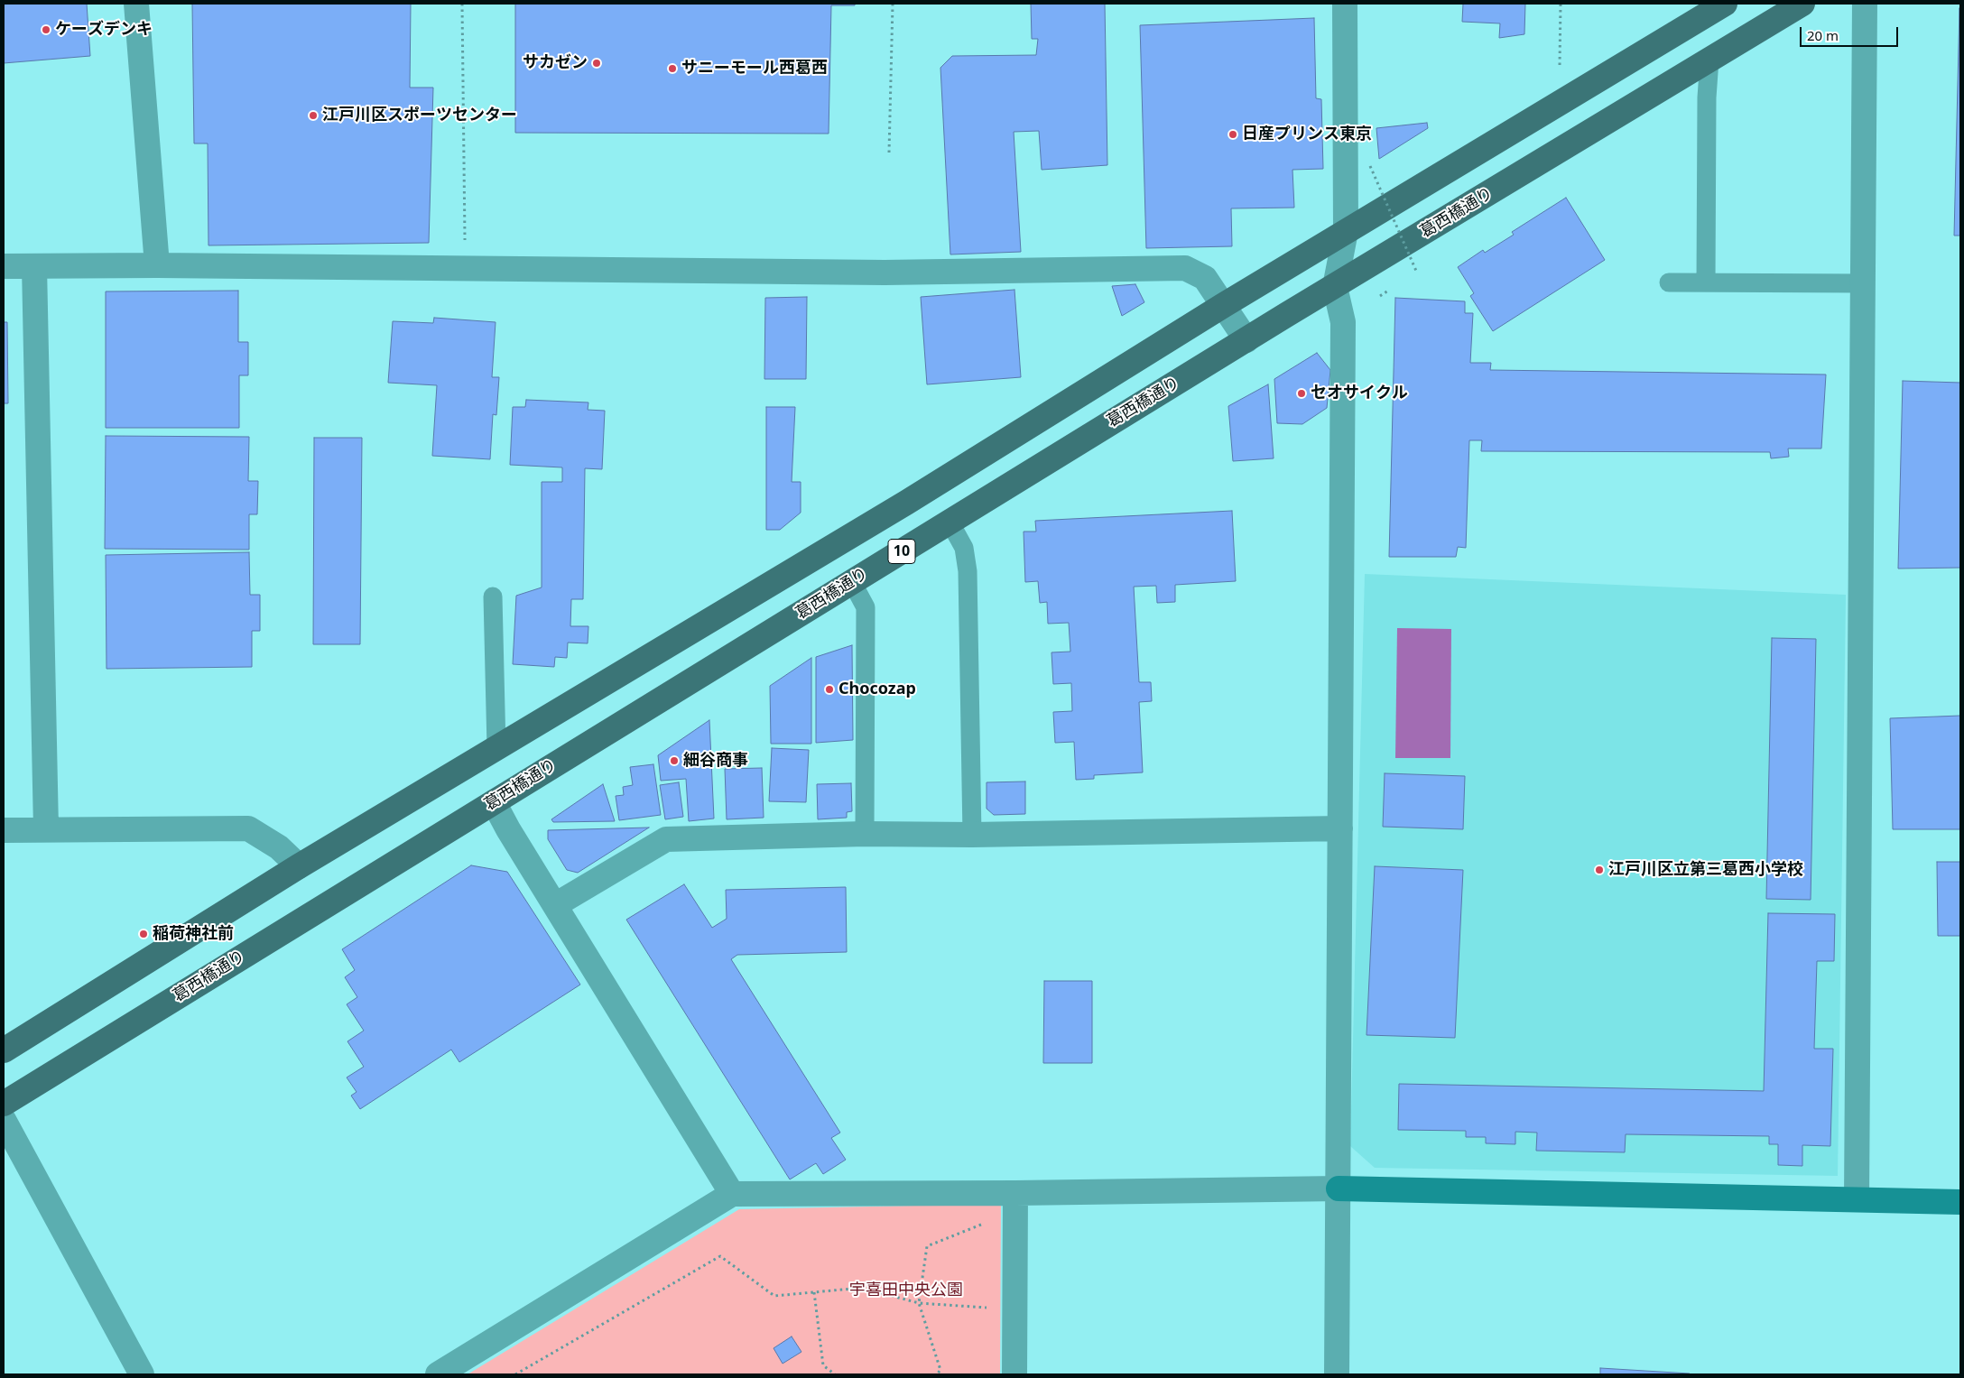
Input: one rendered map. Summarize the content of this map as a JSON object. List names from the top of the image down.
{
  "streets": {
    "main road": ["葛西橋通り", "10"]
  },
  "parks": ["宇喜田中央公園"],
  "places": [
    "ケーズデンキ",
    "サカゼン",
    "サニーモール西葛西",
    "江戸川区スポーツセンター",
    "日産プリンス東京",
    "セオサイクル",
    "Chocozap",
    "細谷商事",
    "江戸川区立第三葛西小学校",
    "稲荷神社前"
  ],
  "scale_bar": "20 m"
}
